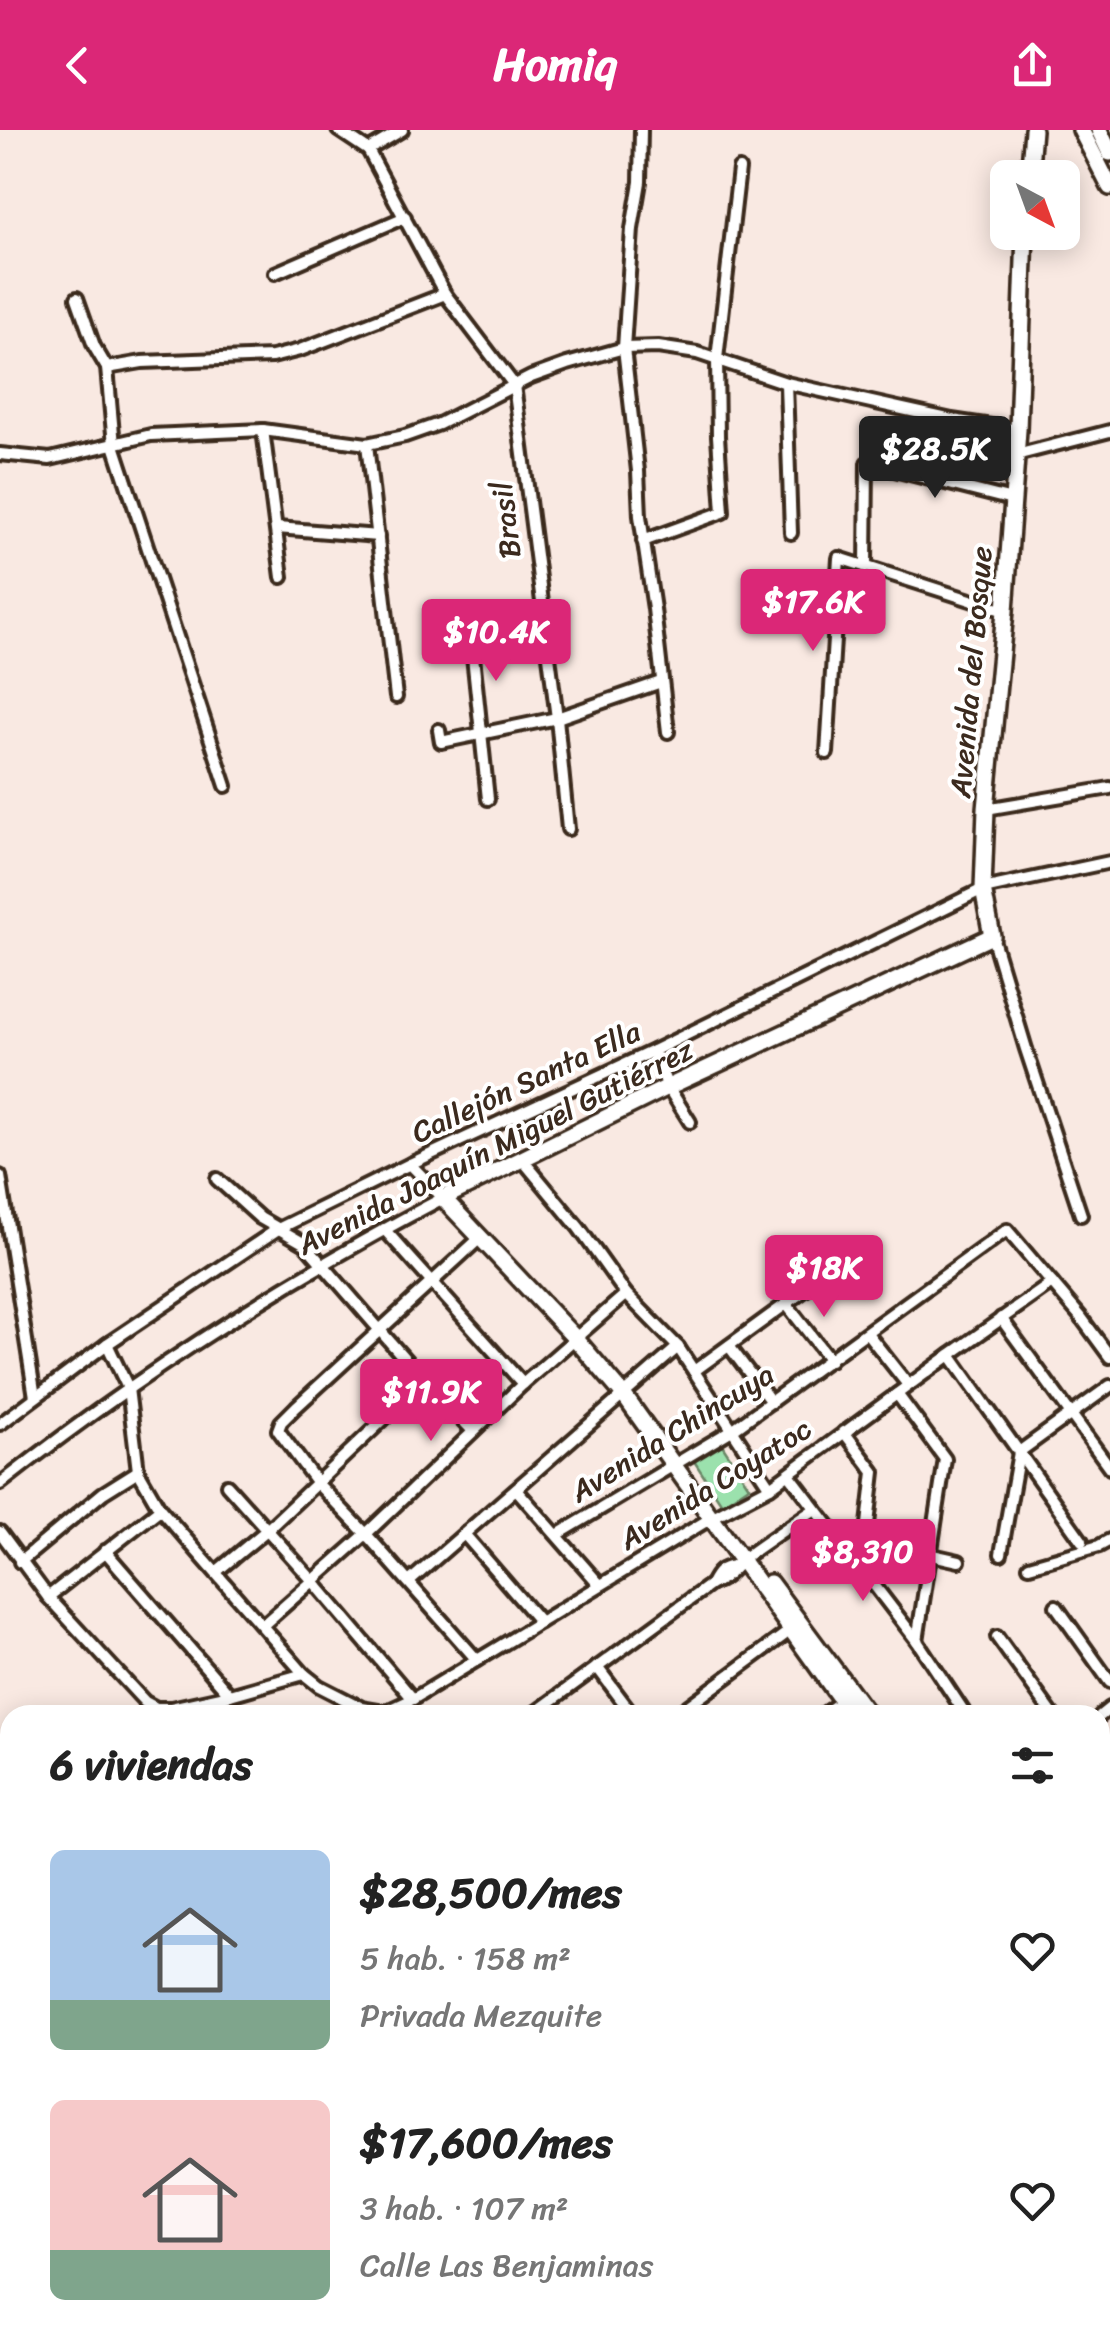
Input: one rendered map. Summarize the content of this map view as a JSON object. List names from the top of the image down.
{
  "streets": {
    "street": [
      "Brasil",
      "Avenida del Bosque",
      "Callejón Santa Ella",
      "Avenida Joaquín Miguel Gutiérrez",
      "Avenida Chincuya",
      "Avenida Coyatoc"
    ]
  },
  "crossings": [
    ["Avenida del Bosque", "Callejón Santa Ella"],
    ["Avenida del Bosque", "Avenida Joaquín Miguel Gutiérrez"],
    ["Avenida Chincuya", "Avenida Coyatoc"]
  ],
  "north": "bottom right",
  "page": {
    "header": "Homiq",
    "price": [
      "$28.5K",
      "$17.6K",
      "$10.4K",
      "$18K",
      "$11.9K",
      "$8,310"
    ],
    "heading": "6 viviendas",
    "list": [
      {
        "name": "$28,500/mes",
        "note": "5 hab. · 158 m² · Privada Mezquite"
      },
      {
        "name": "$17,600/mes",
        "note": "3 hab. · 107 m² · Calle Las Benjaminas"
      }
    ]
  }
}
